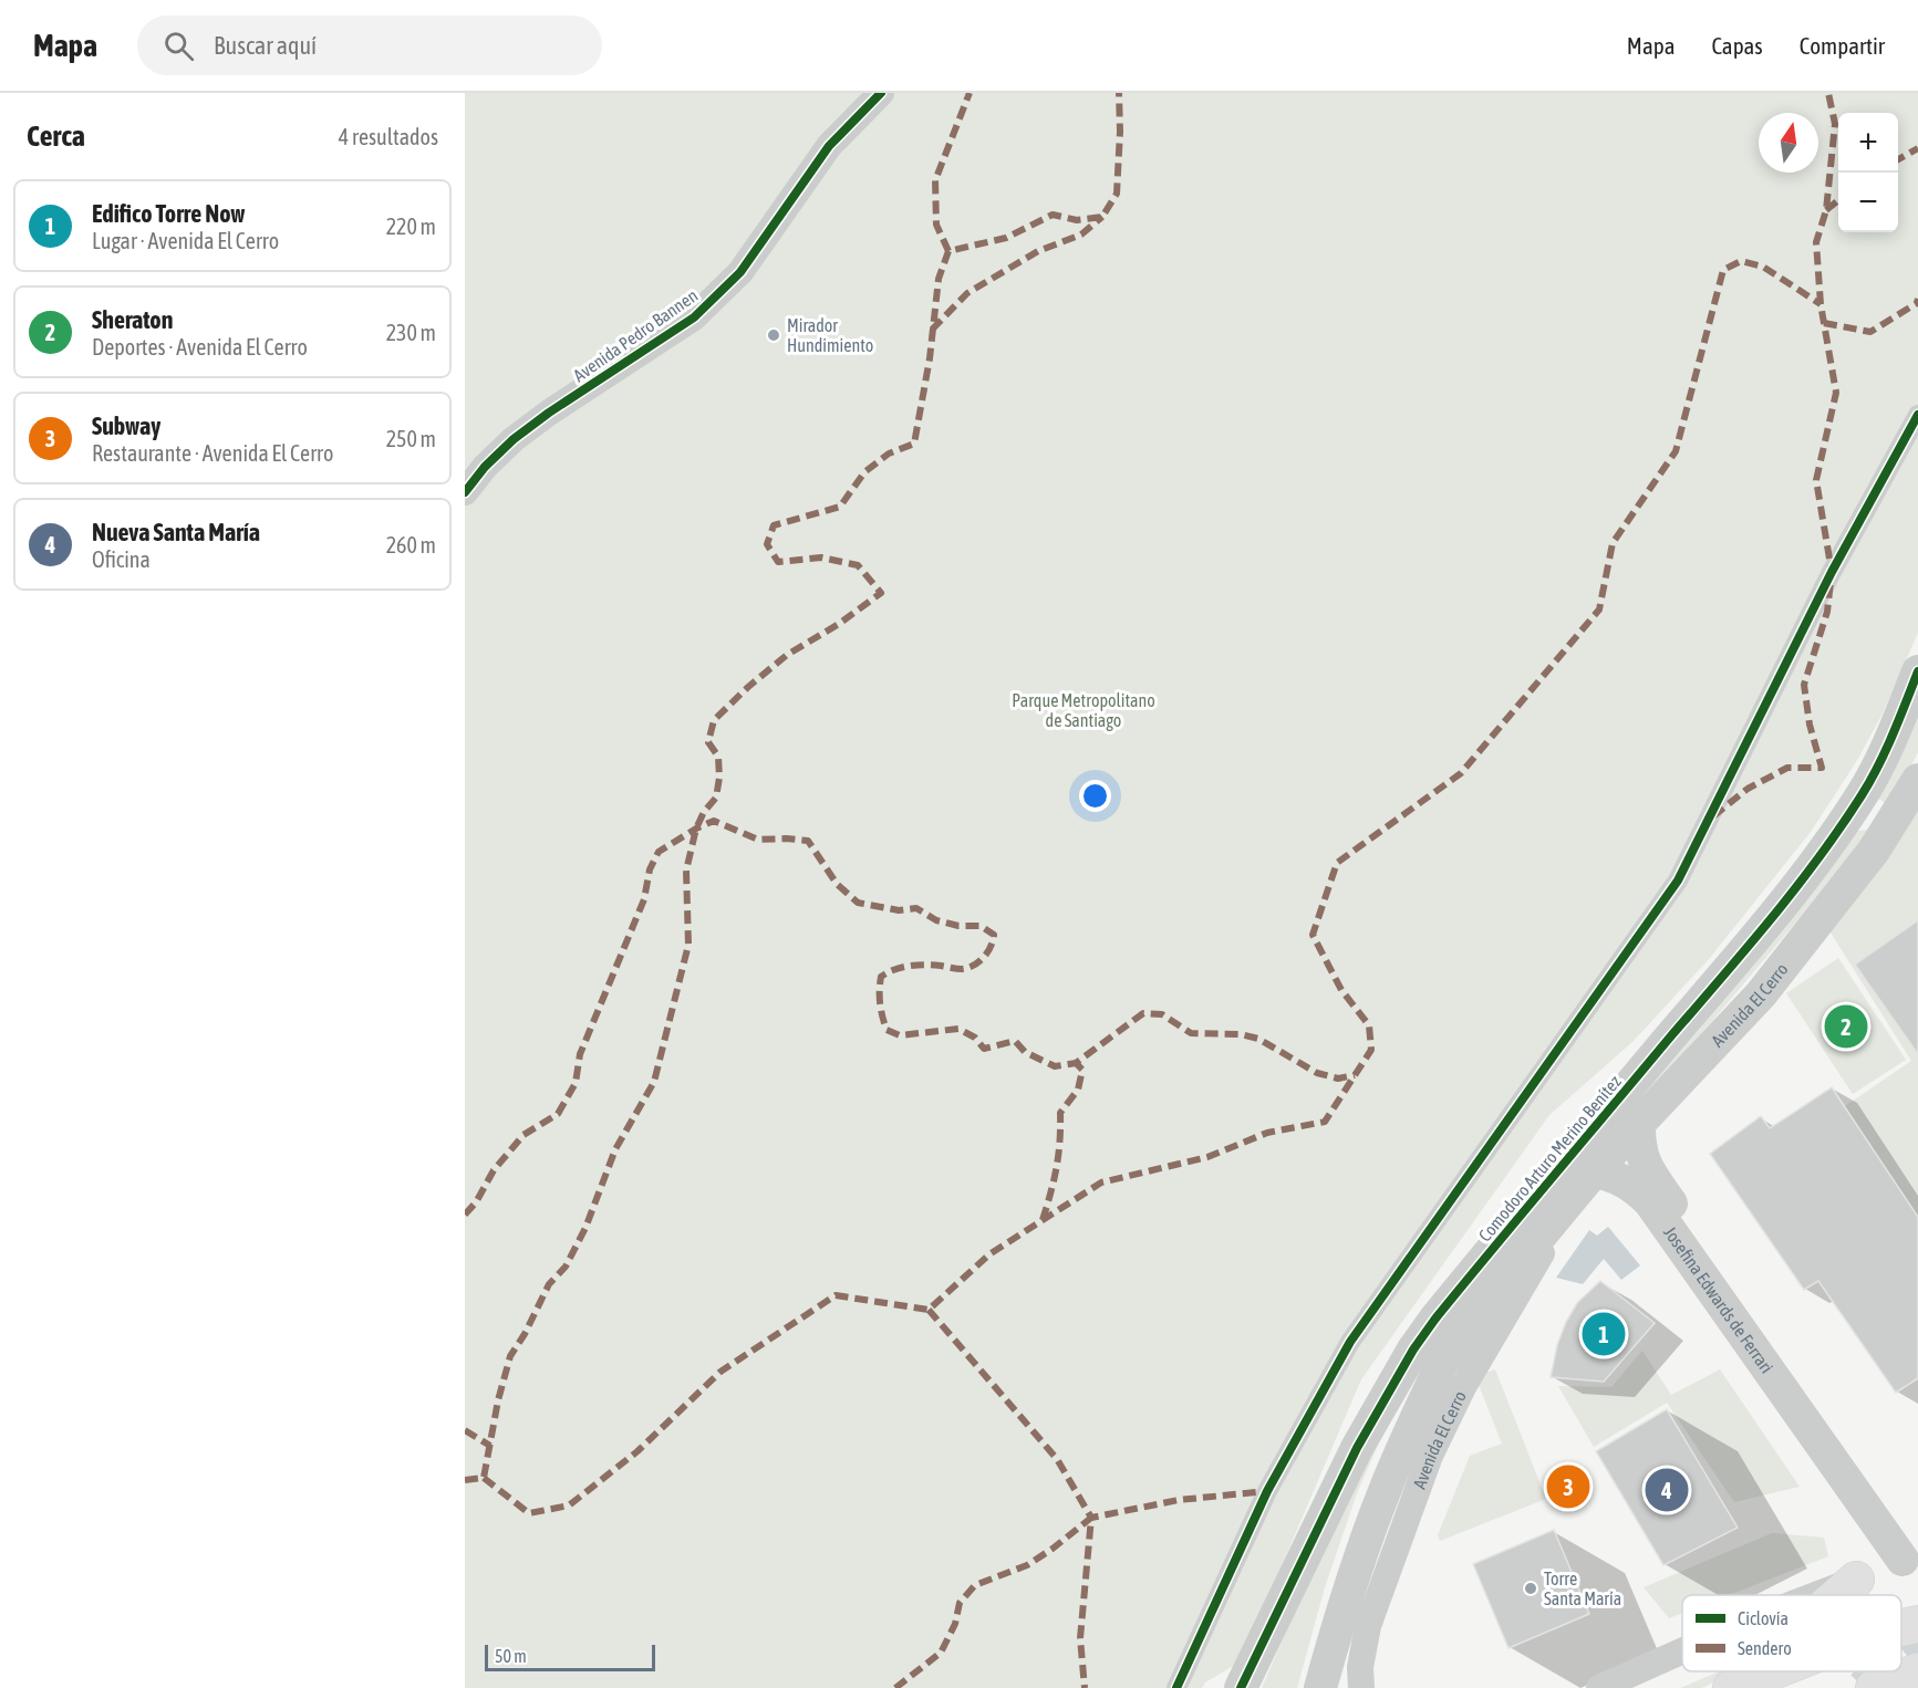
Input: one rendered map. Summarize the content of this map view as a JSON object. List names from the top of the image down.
{
  "streets": {
    "street": [
      "Avenida Pedro Bannen",
      "Avenida El Cerro",
      "Comodoro Arturo Merino Benítez",
      "Josefina Edwards de Ferrari"
    ]
  },
  "crossings": [
    ["Avenida El Cerro", "Comodoro Arturo Merino Benítez"],
    ["Avenida El Cerro", "Josefina Edwards de Ferrari"],
    ["Comodoro Arturo Merino Benítez", "Josefina Edwards de Ferrari"]
  ],
  "parks": ["Parque Metropolitano de Santiago"],
  "places": ["Mirador Hundimiento", "Torre Santa María"],
  "legend": ["Ciclovía", "Sendero"],
  "scale_bar": "50 m",
  "north": "top",
  "page": {
    "header": "Mapa",
    "search": "Buscar aquí",
    "nav": ["Mapa", "Capas", "Compartir"],
    "heading": ["Cerca", "4 resultados"],
    "map_buttons": ["+", "−"],
    "list": [
      {
        "mark": "1",
        "name": "Edifico Torre Now",
        "note": "Lugar · Avenida El Cerro",
        "value": "220 m"
      },
      {
        "mark": "2",
        "name": "Sheraton",
        "note": "Deportes · Avenida El Cerro",
        "value": "230 m"
      },
      {
        "mark": "3",
        "name": "Subway",
        "note": "Restaurante · Avenida El Cerro",
        "value": "250 m"
      },
      {
        "mark": "4",
        "name": "Nueva Santa María",
        "note": "Oficina",
        "value": "260 m"
      }
    ],
    "pins": [
      "2",
      "1",
      "3",
      "4"
    ],
    "scale": "50 m"
  }
}
